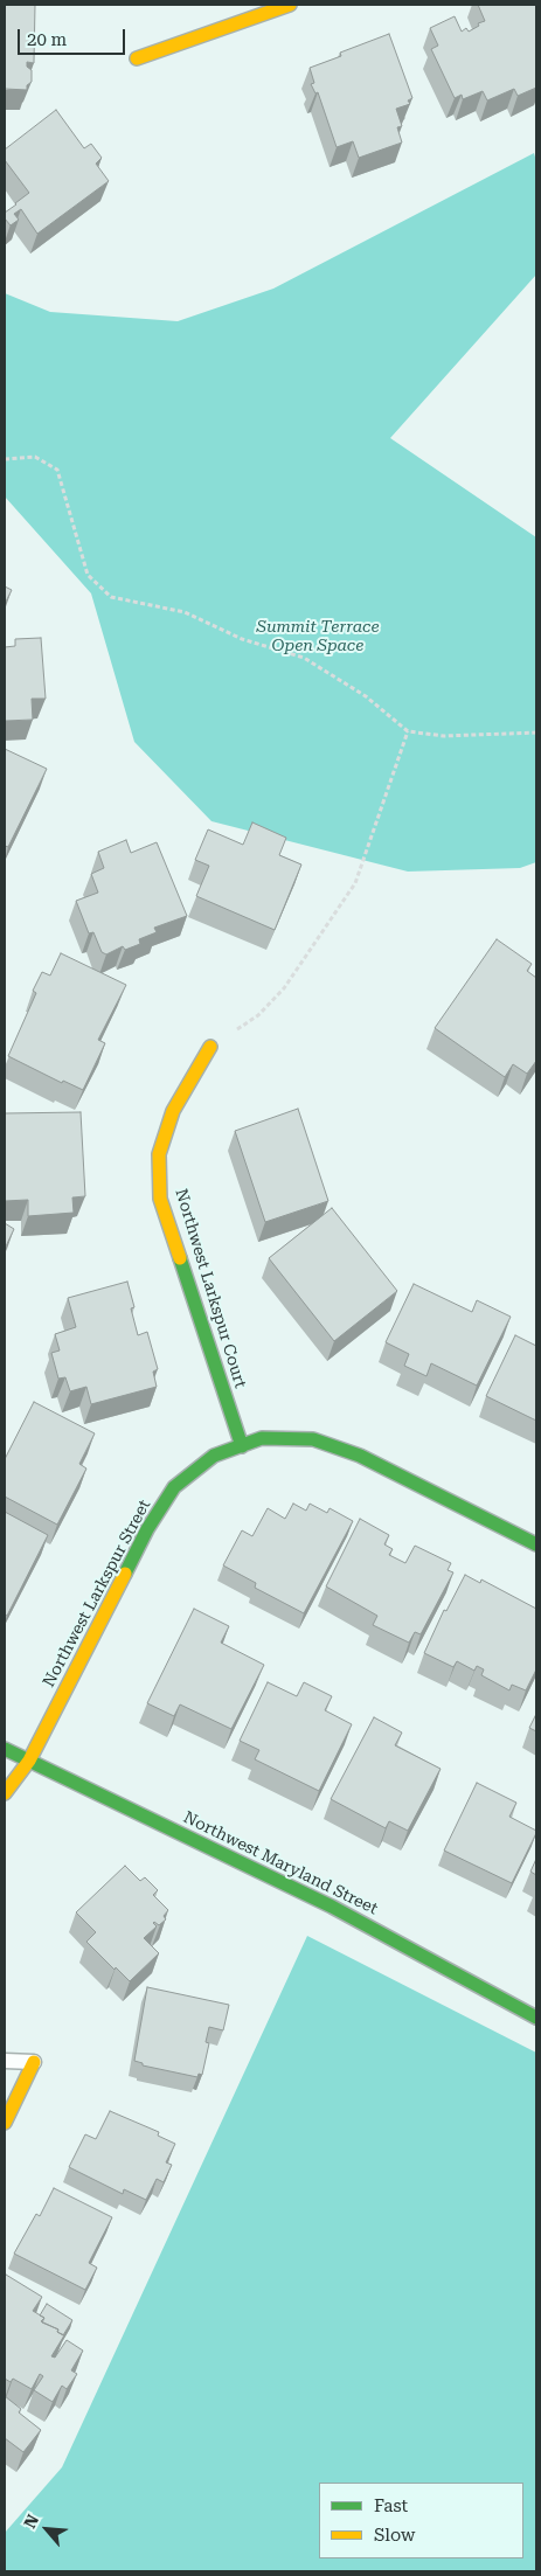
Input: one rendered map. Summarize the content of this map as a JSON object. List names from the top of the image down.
{
  "streets": {
    "street": ["Northwest Larkspur Court", "Northwest Larkspur Street", "Northwest Maryland Street"]
  },
  "crossings": [
    ["Northwest Larkspur Court", "Northwest Larkspur Street"],
    ["Northwest Larkspur Street", "Northwest Maryland Street"]
  ],
  "parks": ["Summit Terrace Open Space"],
  "legend": ["Fast", "Slow"],
  "scale_bar": "20 m",
  "north": "top left"
}
